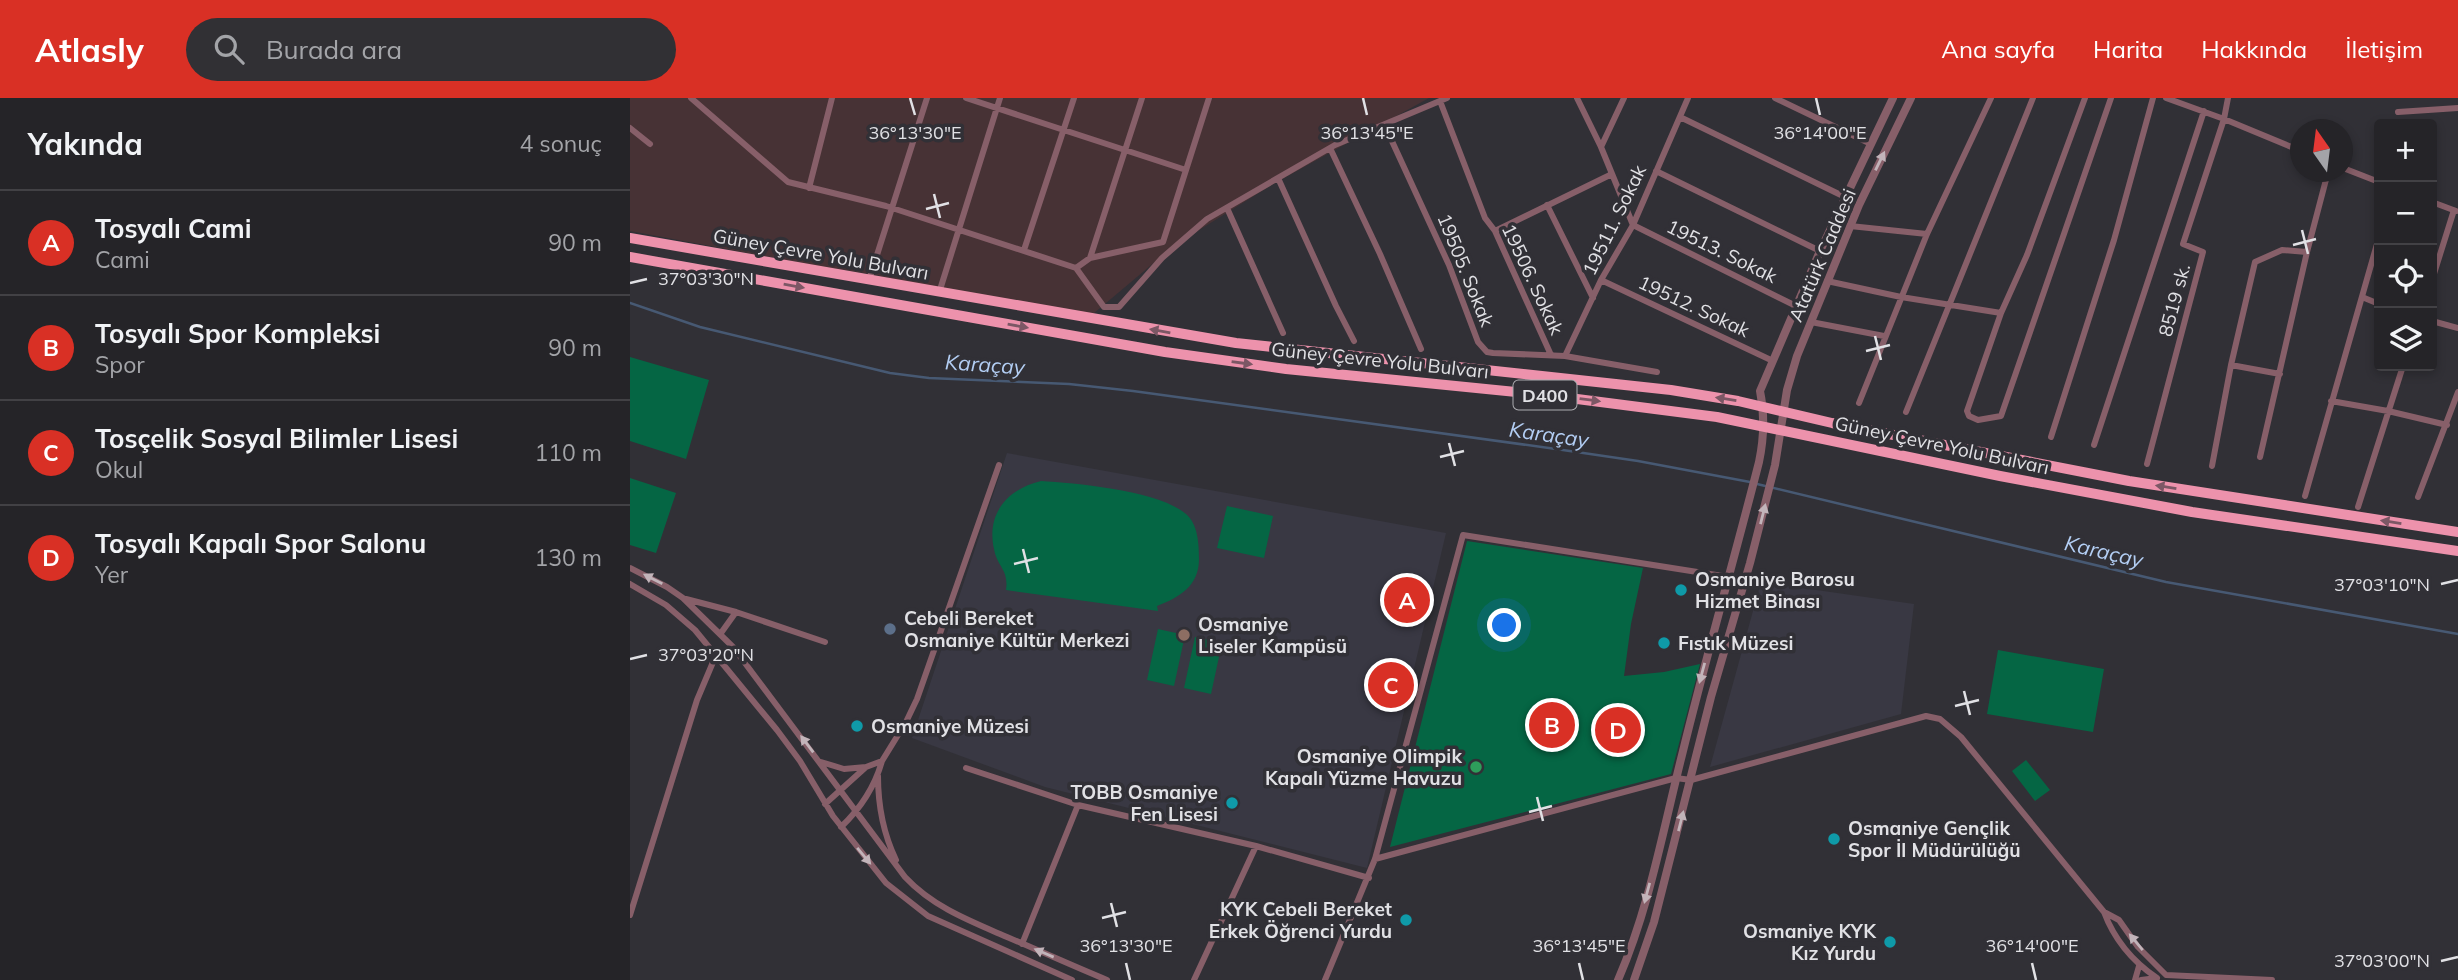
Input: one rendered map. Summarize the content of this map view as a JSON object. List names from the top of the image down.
{
  "streets": {
    "highway": ["Güney Çevre Yolu Bulvarı", "D400"],
    "street": [
      "19511. Sokak",
      "19513. Sokak",
      "Atatürk Caddesi",
      "19505. Sokak",
      "19506. Sokak",
      "8519 sk.",
      "19512. Sokak"
    ]
  },
  "crossings": [
    ["19511. Sokak", "19513. Sokak"],
    ["19511. Sokak", "19505. Sokak"],
    ["19511. Sokak", "19512. Sokak"],
    ["19513. Sokak", "Atatürk Caddesi"],
    ["Güney Çevre Yolu Bulvarı", "Atatürk Caddesi"],
    ["Atatürk Caddesi", "19512. Sokak"],
    ["19505. Sokak", "19506. Sokak"]
  ],
  "water": ["Karaçay"],
  "places": [
    "Osmaniye Barosu Hizmet Binası",
    "Cebeli Bereket Osmaniye Kültür Merkezi",
    "Osmaniye Liseler Kampüsü",
    "Fıstık Müzesi",
    "Osmaniye Müzesi",
    "Osmaniye Olimpik Kapalı Yüzme Havuzu",
    "TOBB Osmaniye Fen Lisesi",
    "Osmaniye Gençlik Spor İl Müdürülüğü",
    "KYK Cebeli Bereket Erkek Öğrenci Yurdu",
    "Osmaniye KYK Kız Yurdu"
  ],
  "north": "top",
  "page": {
    "header": "Atlasly",
    "search": "Burada ara",
    "nav": [
      "Ana sayfa",
      "Harita",
      "Hakkında",
      "İletişim"
    ],
    "heading": ["Yakında", "4 sonuç"],
    "map_buttons": ["+", "−"],
    "list": [
      {
        "mark": "A",
        "name": "Tosyalı Cami",
        "note": "Cami",
        "value": "90 m"
      },
      {
        "mark": "B",
        "name": "Tosyalı Spor Kompleksi",
        "note": "Spor",
        "value": "90 m"
      },
      {
        "mark": "C",
        "name": "Tosçelik Sosyal Bilimler Lisesi",
        "note": "Okul",
        "value": "110 m"
      },
      {
        "mark": "D",
        "name": "Tosyalı Kapalı Spor Salonu",
        "note": "Yer",
        "value": "130 m"
      }
    ],
    "pins": [
      "A",
      "C",
      "B",
      "D"
    ]
  },
  "coordinates": [
    "36°13'30\"E",
    "36°13'45\"E",
    "36°14'00\"E",
    "37°03'30\"N",
    "37°03'10\"N",
    "37°03'20\"N",
    "37°03'00\"N"
  ]
}
